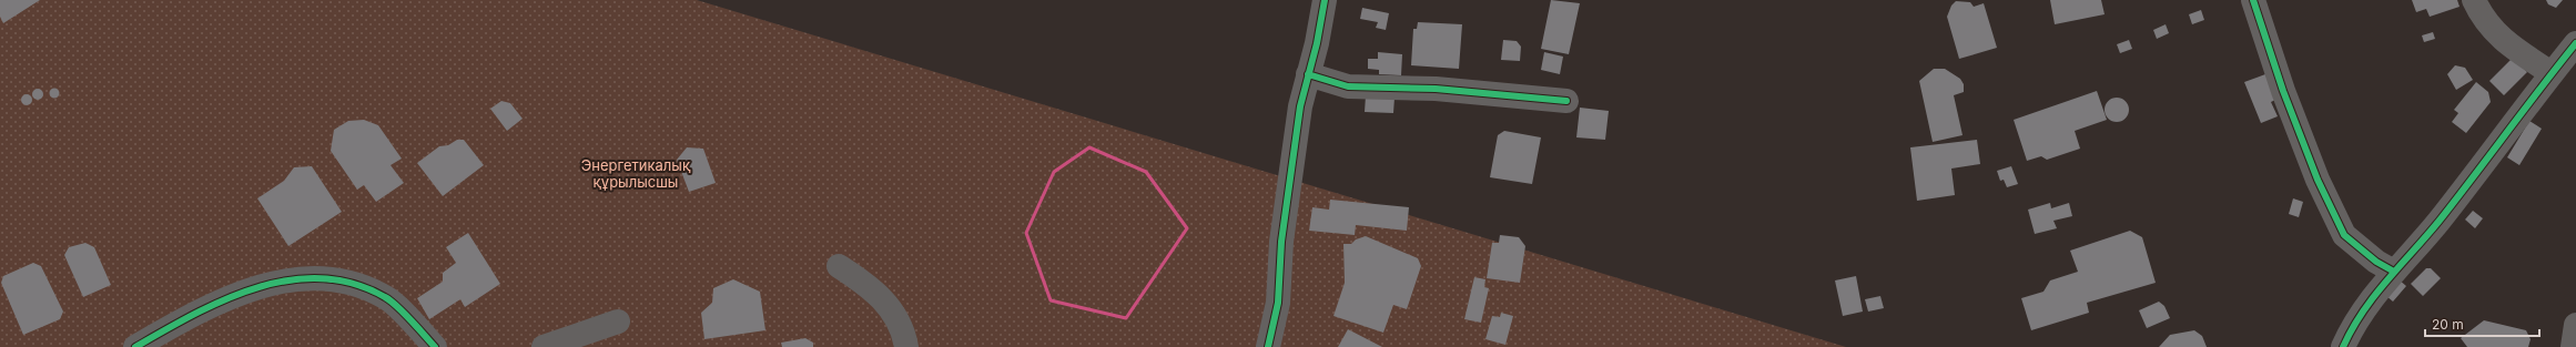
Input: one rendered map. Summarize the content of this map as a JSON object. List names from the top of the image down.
{
  "parks": ["Энергетикалық құрылысшы"],
  "scale_bar": "20 m"
}
